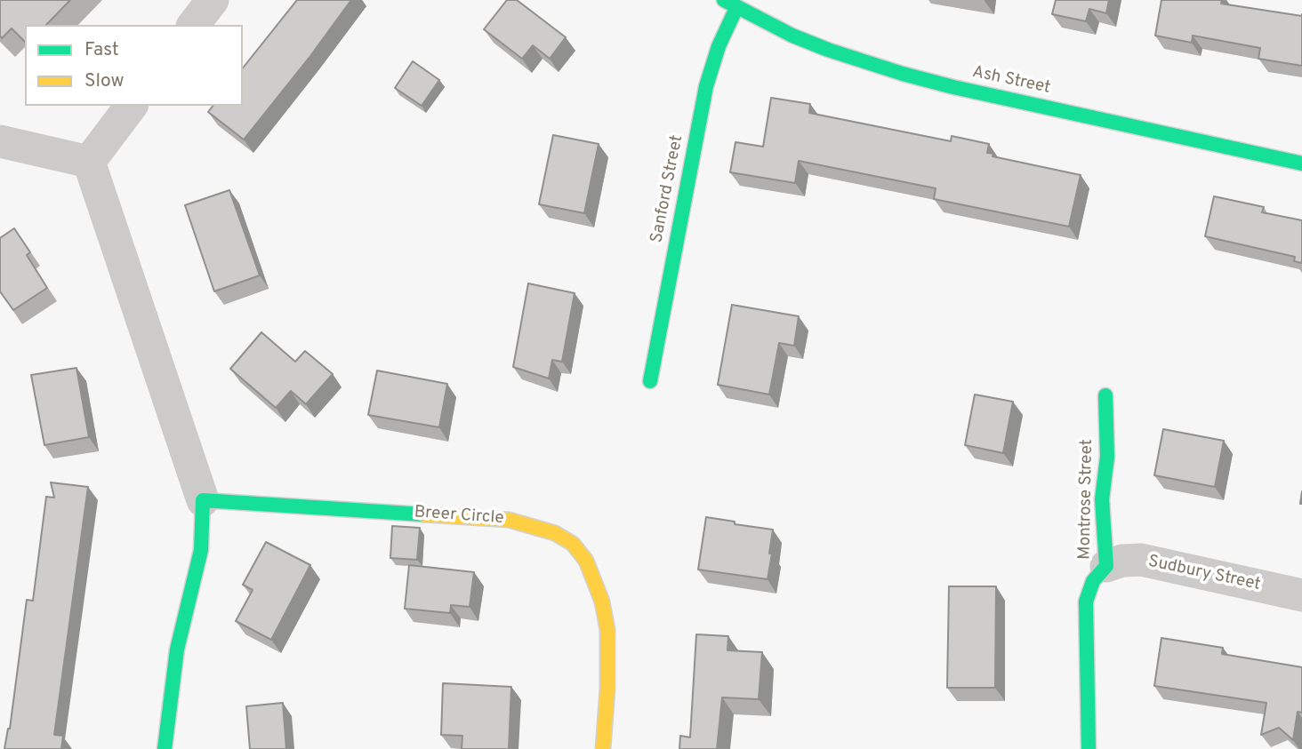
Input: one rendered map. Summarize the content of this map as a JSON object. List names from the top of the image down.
{
  "streets": {
    "street": [
      "Ash Street",
      "Sanford Street",
      "Montrose Street",
      "Breer Circle",
      "Sudbury Street"
    ]
  },
  "crossings": [
    ["Ash Street", "Sanford Street"],
    ["Montrose Street", "Sudbury Street"]
  ],
  "legend": ["Fast", "Slow"]
}
